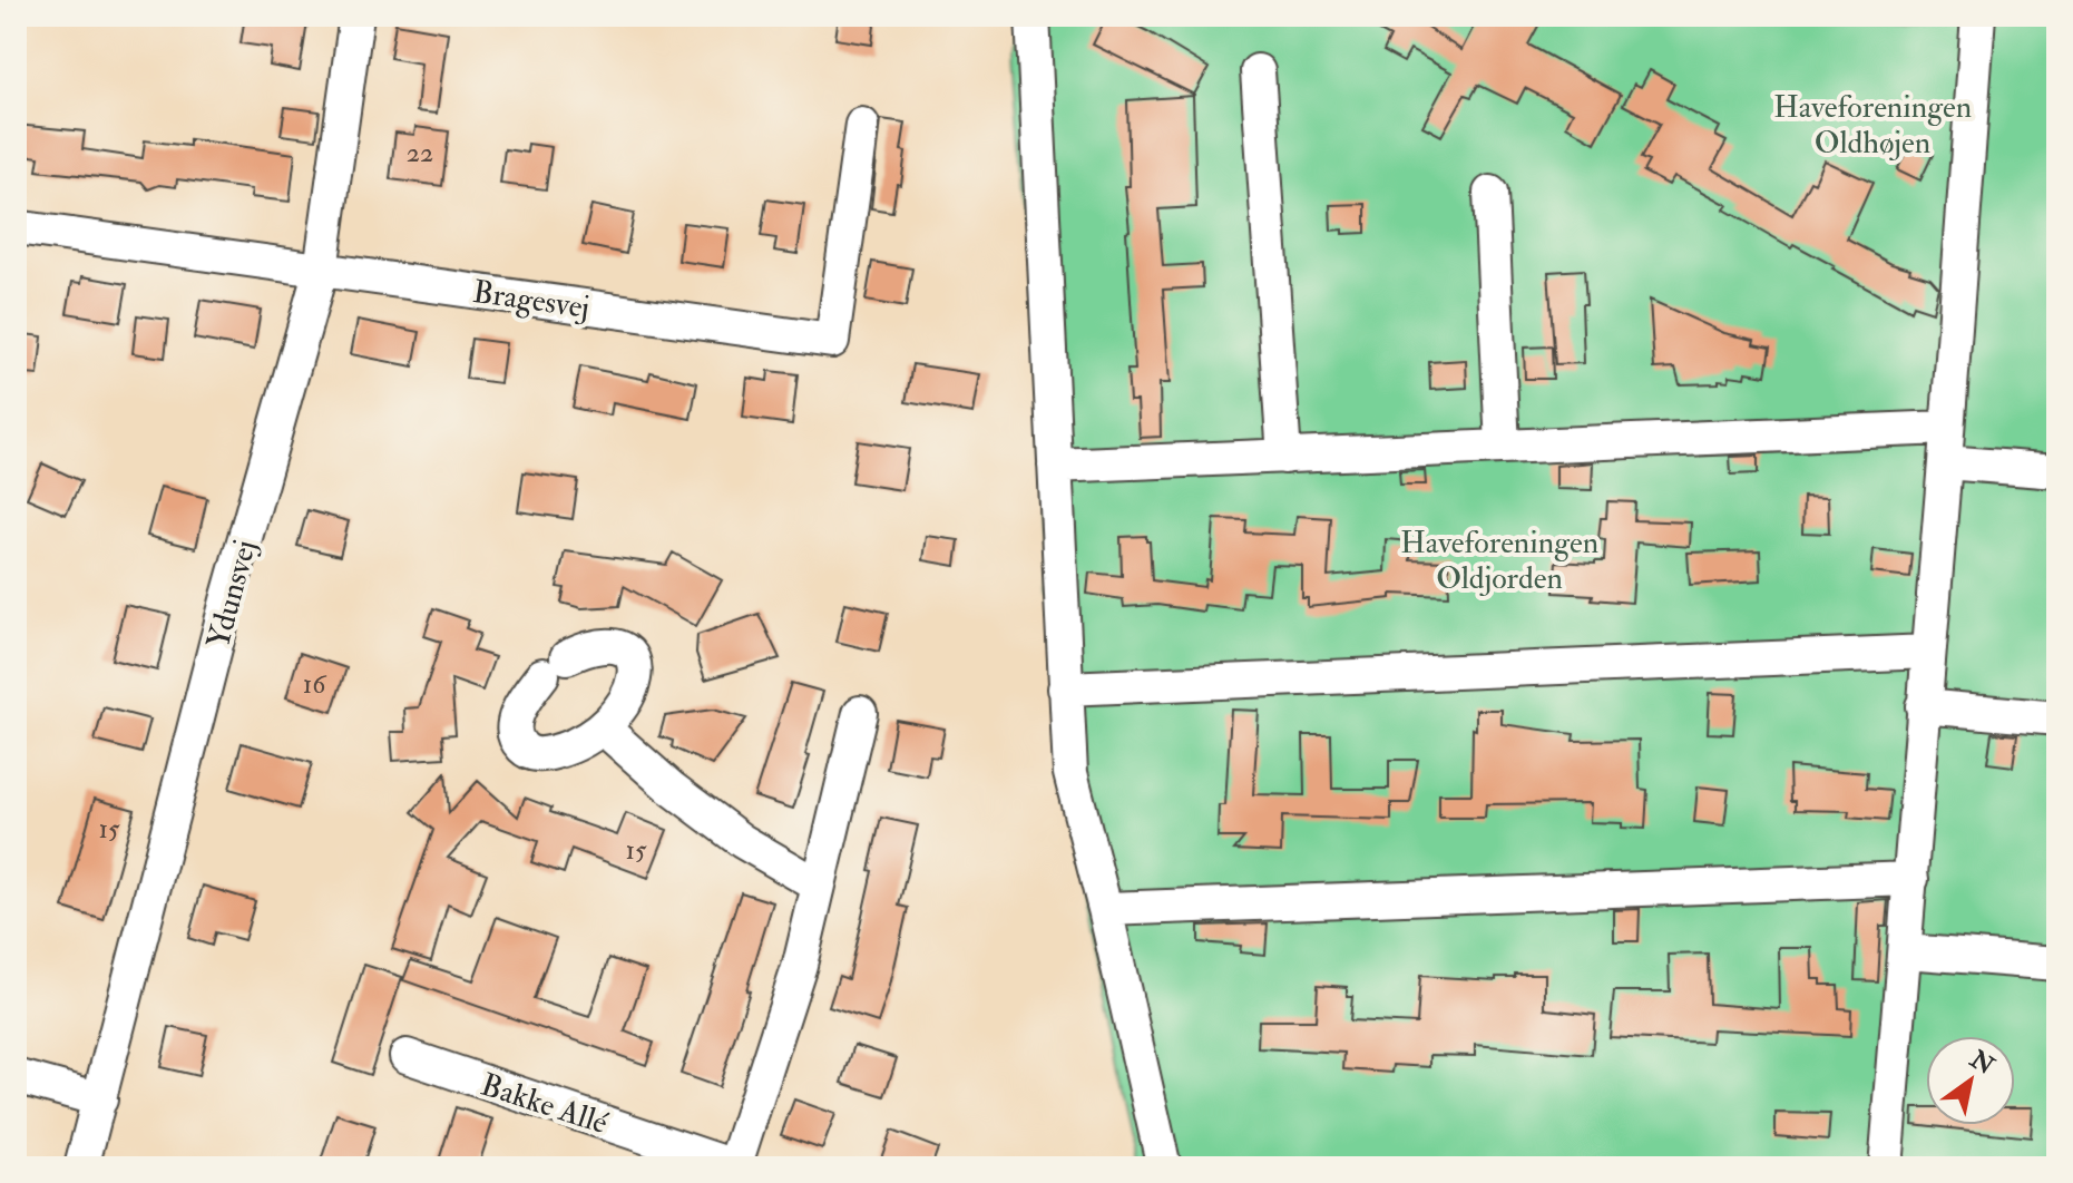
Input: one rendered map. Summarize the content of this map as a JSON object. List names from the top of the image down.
{
  "streets": {
    "street": ["Bragesvej", "Ydunsvej", "Bakke Allé"]
  },
  "crossings": [
    ["Bragesvej", "Ydunsvej"]
  ],
  "parks": ["Haveforeningen Oldhøjen", "Haveforeningen Oldjorden"],
  "house_numbers": [
    "22",
    "16",
    "15",
    "15"
  ],
  "north": "top right"
}
